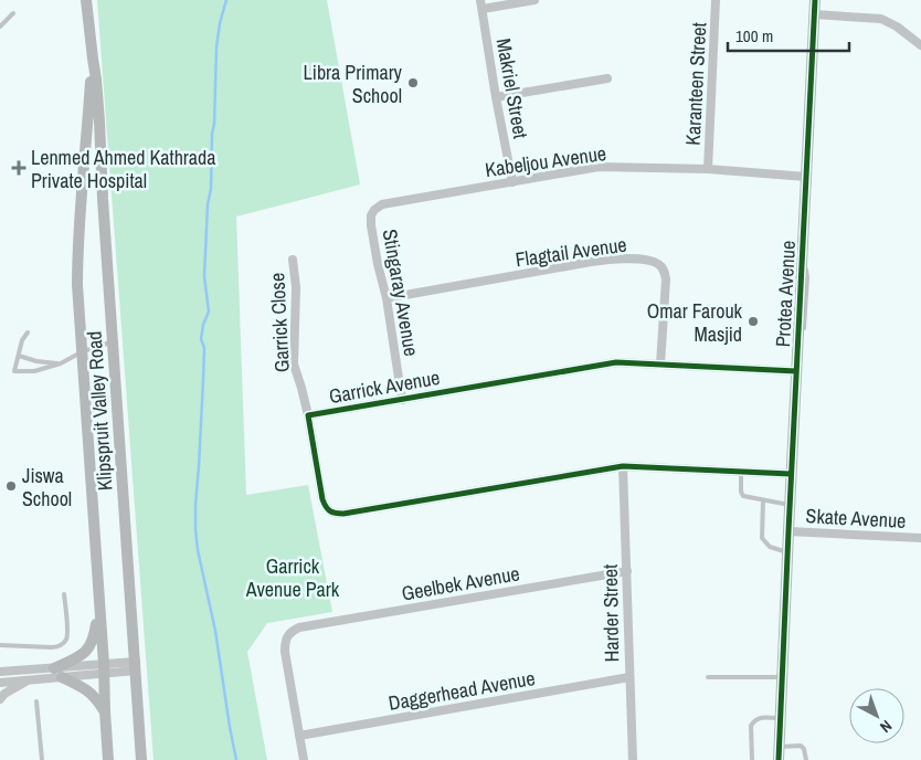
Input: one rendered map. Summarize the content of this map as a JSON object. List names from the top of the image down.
{
  "streets": {
    "main road": ["Protea Avenue", "Klipspruit Valley Road"],
    "street": [
      "Karanteen Street",
      "Makriel Street",
      "Kabeljou Avenue",
      "Flagtail Avenue",
      "Stingaray Avenue",
      "Garrick Close",
      "Garrick Avenue",
      "Skate Avenue",
      "Geelbek Avenue",
      "Harder Street",
      "Daggerhead Avenue"
    ]
  },
  "crossings": [
    ["Karanteen Street", "Kabeljou Avenue"],
    ["Makriel Street", "Kabeljou Avenue"],
    ["Kabeljou Avenue", "Stingaray Avenue"],
    ["Kabeljou Avenue", "Protea Avenue"],
    ["Flagtail Avenue", "Stingaray Avenue"],
    ["Flagtail Avenue", "Garrick Avenue"],
    ["Stingaray Avenue", "Garrick Avenue"],
    ["Protea Avenue", "Garrick Avenue"],
    ["Protea Avenue", "Skate Avenue"],
    ["Garrick Close", "Garrick Avenue"],
    ["Garrick Avenue", "Harder Street"],
    ["Geelbek Avenue", "Harder Street"],
    ["Geelbek Avenue", "Daggerhead Avenue"],
    ["Harder Street", "Daggerhead Avenue"]
  ],
  "parks": ["Garrick Avenue Park"],
  "places": {
    "other": ["Libra Primary School", "Omar Farouk Masjid", "Jiswa School"],
    "health": ["Lenmed Ahmed Kathrada Private Hospital"]
  },
  "scale_bar": "100 m",
  "north": "bottom right"
}
